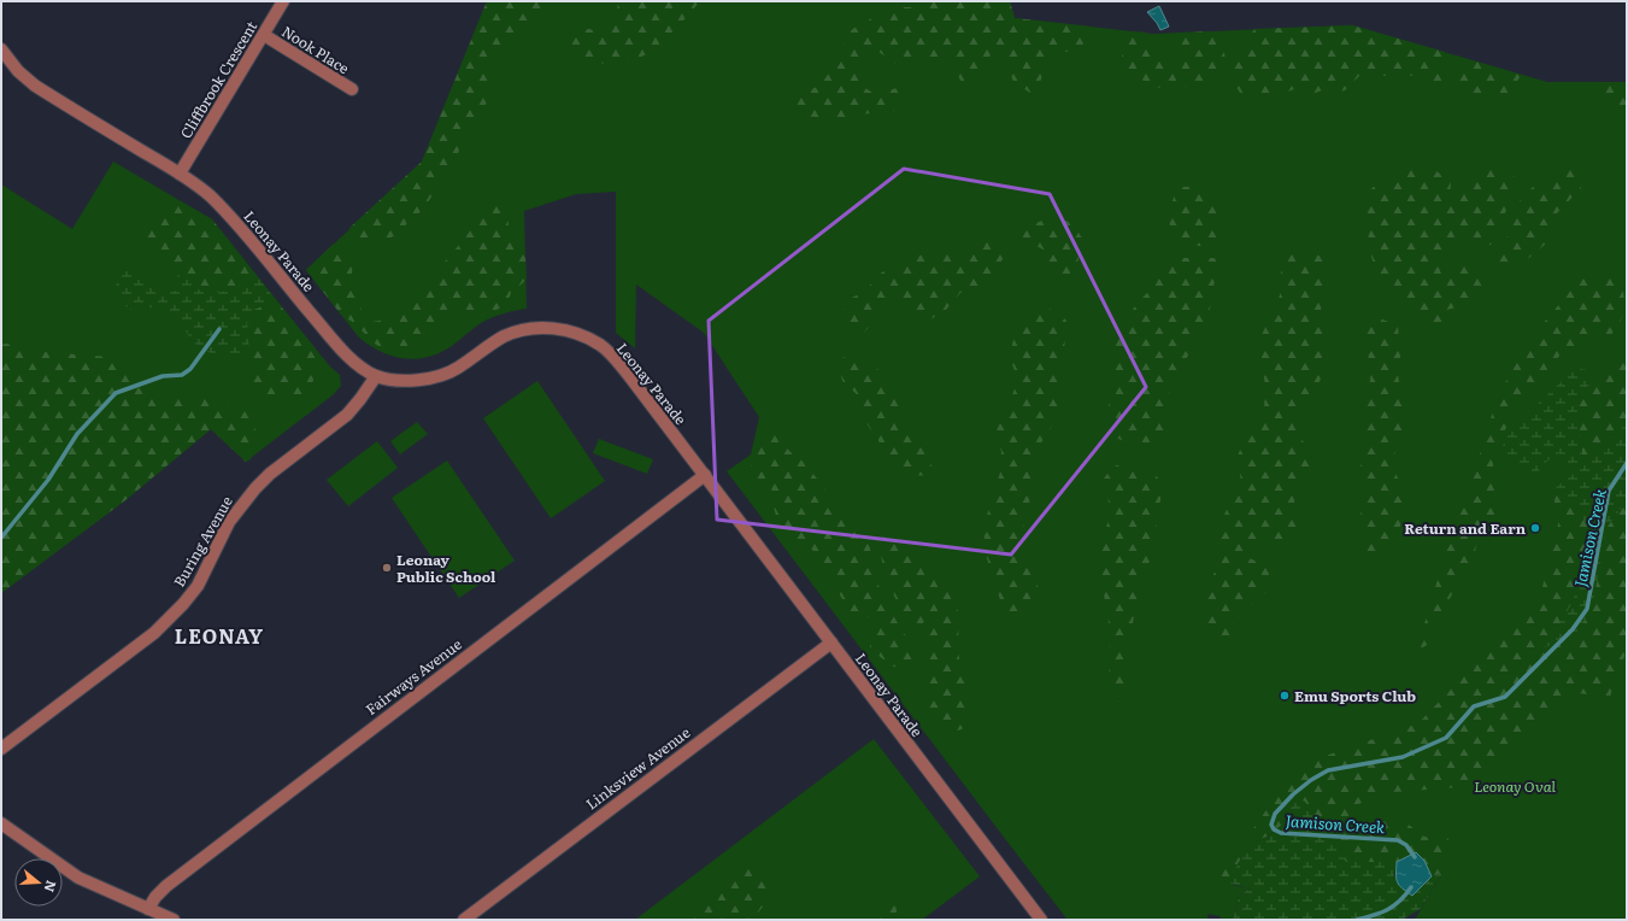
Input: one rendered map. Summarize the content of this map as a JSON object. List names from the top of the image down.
{
  "streets": {
    "street": [
      "Nook Place",
      "Cliffbrook Crescent",
      "Leonay Parade",
      "Buring Avenue",
      "Fairways Avenue",
      "Linksview Avenue"
    ]
  },
  "crossings": [
    ["Nook Place", "Cliffbrook Crescent"],
    ["Cliffbrook Crescent", "Leonay Parade"],
    ["Leonay Parade", "Buring Avenue"],
    ["Leonay Parade", "Fairways Avenue"],
    ["Leonay Parade", "Linksview Avenue"]
  ],
  "districts": ["LEONAY"],
  "water": ["Jamison Creek"],
  "parks": ["Leonay Oval"],
  "places": ["Return and Earn", "Leonay Public School", "Emu Sports Club"],
  "north": "right"
}
